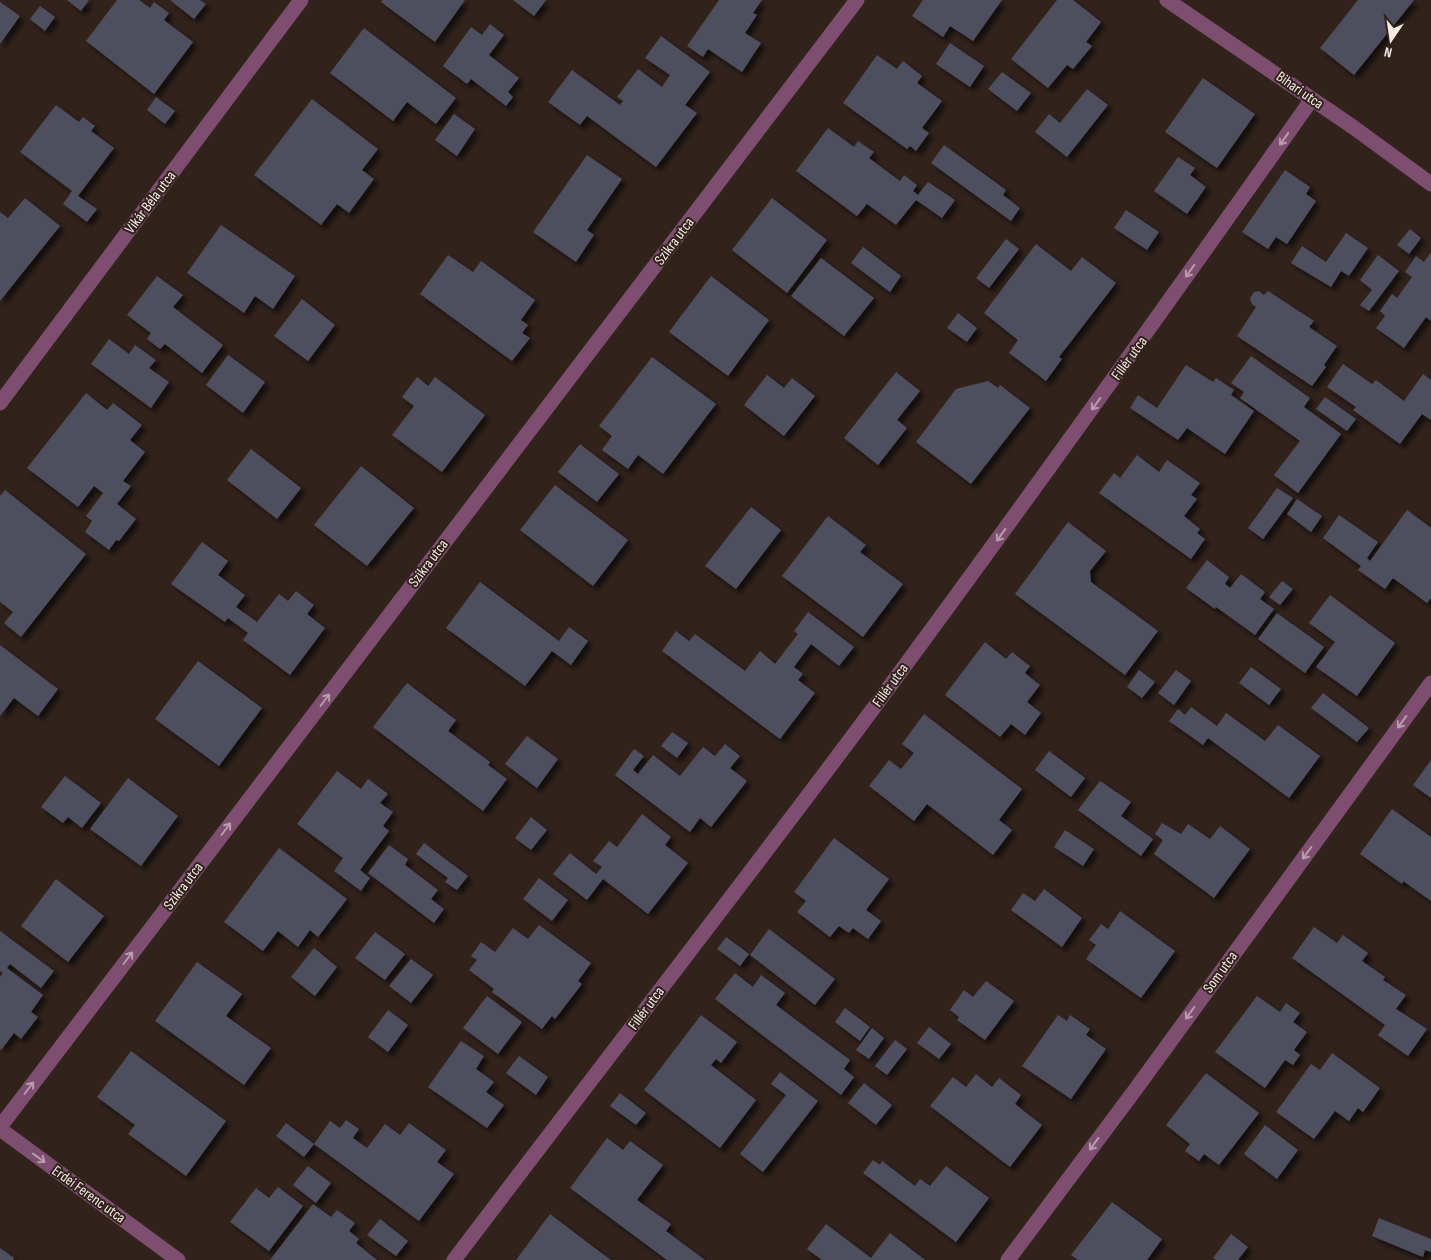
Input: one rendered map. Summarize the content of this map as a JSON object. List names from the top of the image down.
{
  "streets": {
    "street": [
      "Bihari utca",
      "Vikár Béla utca",
      "Szikra utca",
      "Fillér utca",
      "Som utca",
      "Erdei Ferenc utca"
    ]
  },
  "crossings": [
    ["Bihari utca", "Fillér utca"],
    ["Szikra utca", "Erdei Ferenc utca"]
  ],
  "one_way": [
    "Szikra utca",
    "Fillér utca",
    "Som utca",
    "Erdei Ferenc utca"
  ],
  "north": "bottom"
}
